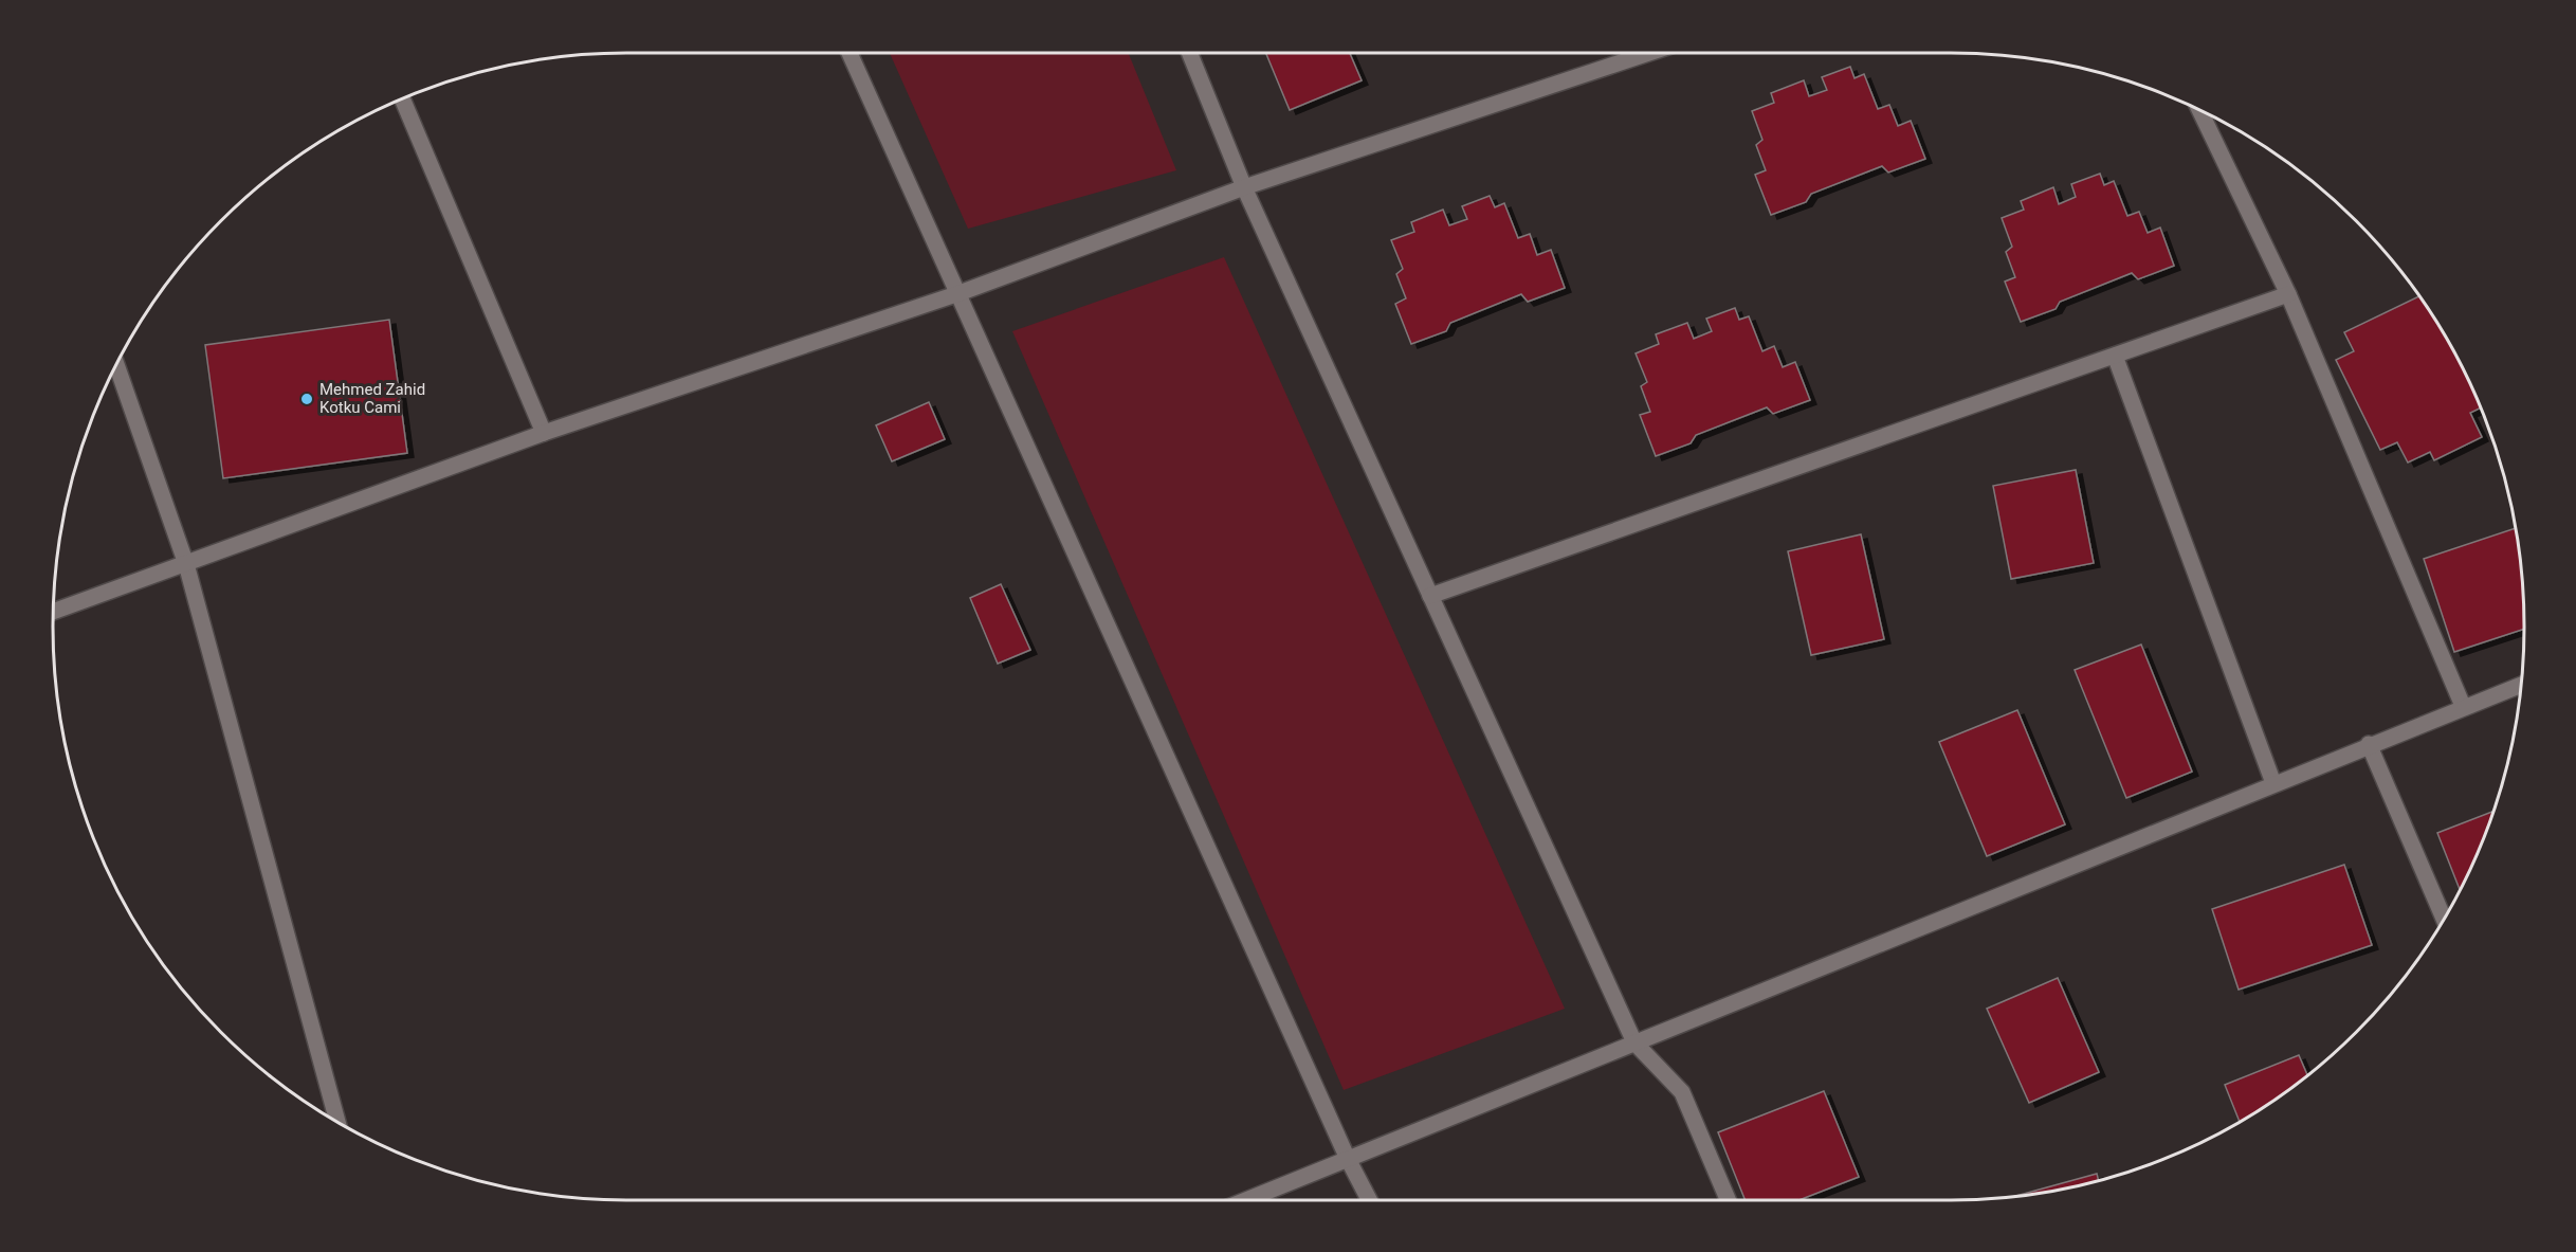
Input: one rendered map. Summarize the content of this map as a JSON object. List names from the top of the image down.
{
  "places": ["Mehmed Zahid Kotku Cami"]
}
